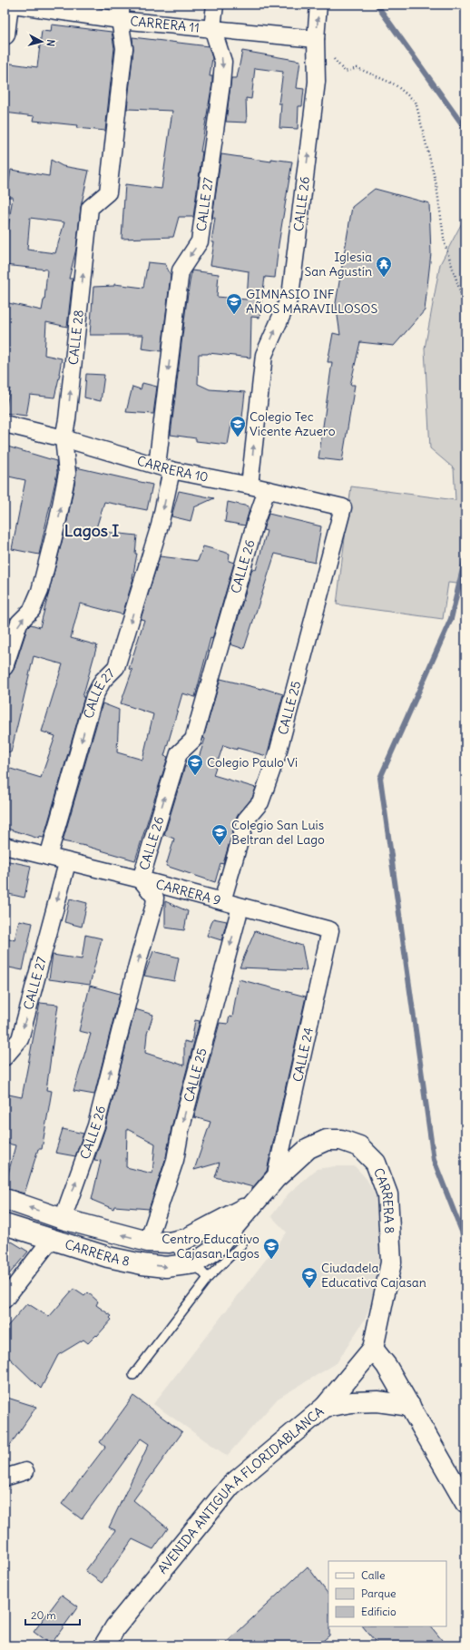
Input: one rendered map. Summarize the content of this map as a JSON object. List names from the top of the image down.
{
  "streets": {
    "street": [
      "CARRERA 11",
      "CALLE 26",
      "CALLE 27",
      "CALLE 28",
      "CARRERA 10",
      "CALLE 25",
      "CARRERA 9",
      "CALLE 24",
      "CARRERA 8",
      "AVENIDA ANTIGUA A FLORIDABLANCA"
    ]
  },
  "crossings": [
    ["CARRERA 11", "CALLE 26"],
    ["CARRERA 11", "CALLE 27"],
    ["CARRERA 11", "CALLE 28"],
    ["CALLE 26", "CARRERA 10"],
    ["CALLE 26", "CARRERA 9"],
    ["CALLE 26", "CARRERA 8"],
    ["CALLE 27", "CARRERA 10"],
    ["CALLE 27", "CARRERA 9"],
    ["CALLE 28", "CARRERA 10"],
    ["CARRERA 10", "CALLE 25"],
    ["CALLE 25", "CARRERA 9"],
    ["CALLE 25", "CARRERA 8"],
    ["CARRERA 9", "CALLE 24"],
    ["CALLE 24", "CARRERA 8"],
    ["CARRERA 8", "AVENIDA ANTIGUA A FLORIDABLANCA"]
  ],
  "one_way": [
    "CALLE 26",
    "CALLE 27",
    "CALLE 28",
    "CALLE 25"
  ],
  "districts": ["Lagos I"],
  "places": {
    "temple": ["Iglesia San Agustín"],
    "school or university": [
      "GIMNASIO INF AÑOS MARAVILLOSOS",
      "Colegio Tec Vicente Azuero",
      "Colegio Paulo Vi",
      "Colegio San Luis Beltran del Lago",
      "Centro Educativo Cajasan Lagos",
      "Ciudadela Educativa Cajasan"
    ]
  },
  "legend": ["Calle", "Parque", "Edificio"],
  "scale_bar": "20 m",
  "north": "right"
}
